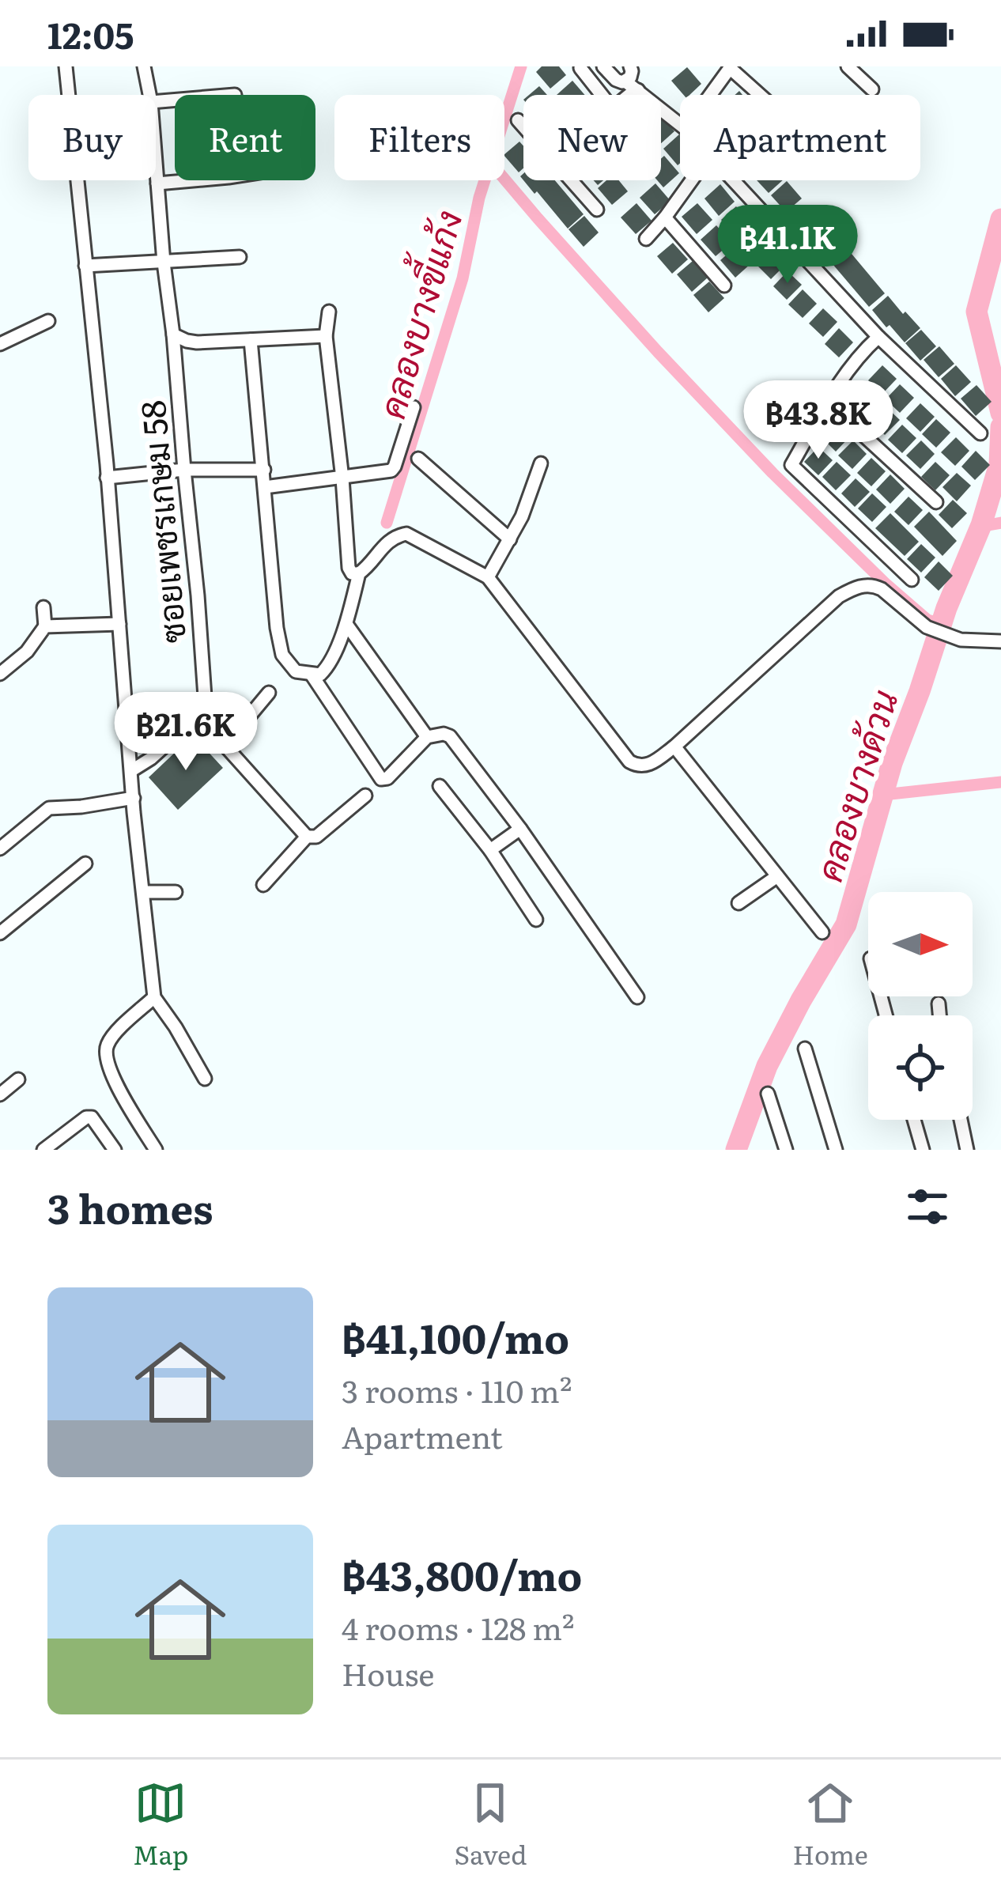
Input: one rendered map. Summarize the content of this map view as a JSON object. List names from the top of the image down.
{
  "streets": {
    "street": ["ซอยเพชรเกษม 58"]
  },
  "water": ["คลองบางขี้แก้ง", "คลองบางด้วน"],
  "north": "right",
  "page": {
    "status": "12:05",
    "chip": [
      "Buy",
      "Rent",
      "Filters",
      "New",
      "Apartment"
    ],
    "price": ["฿41.1K", "฿43.8K", "฿21.6K"],
    "heading": "3 homes",
    "list": [
      {
        "name": "฿41,100/mo",
        "note": "3 rooms · 110 m² · Apartment"
      },
      {
        "name": "฿43,800/mo",
        "note": "4 rooms · 128 m² · House"
      }
    ],
    "tabs": ["Map", "Saved", "Home"]
  }
}
